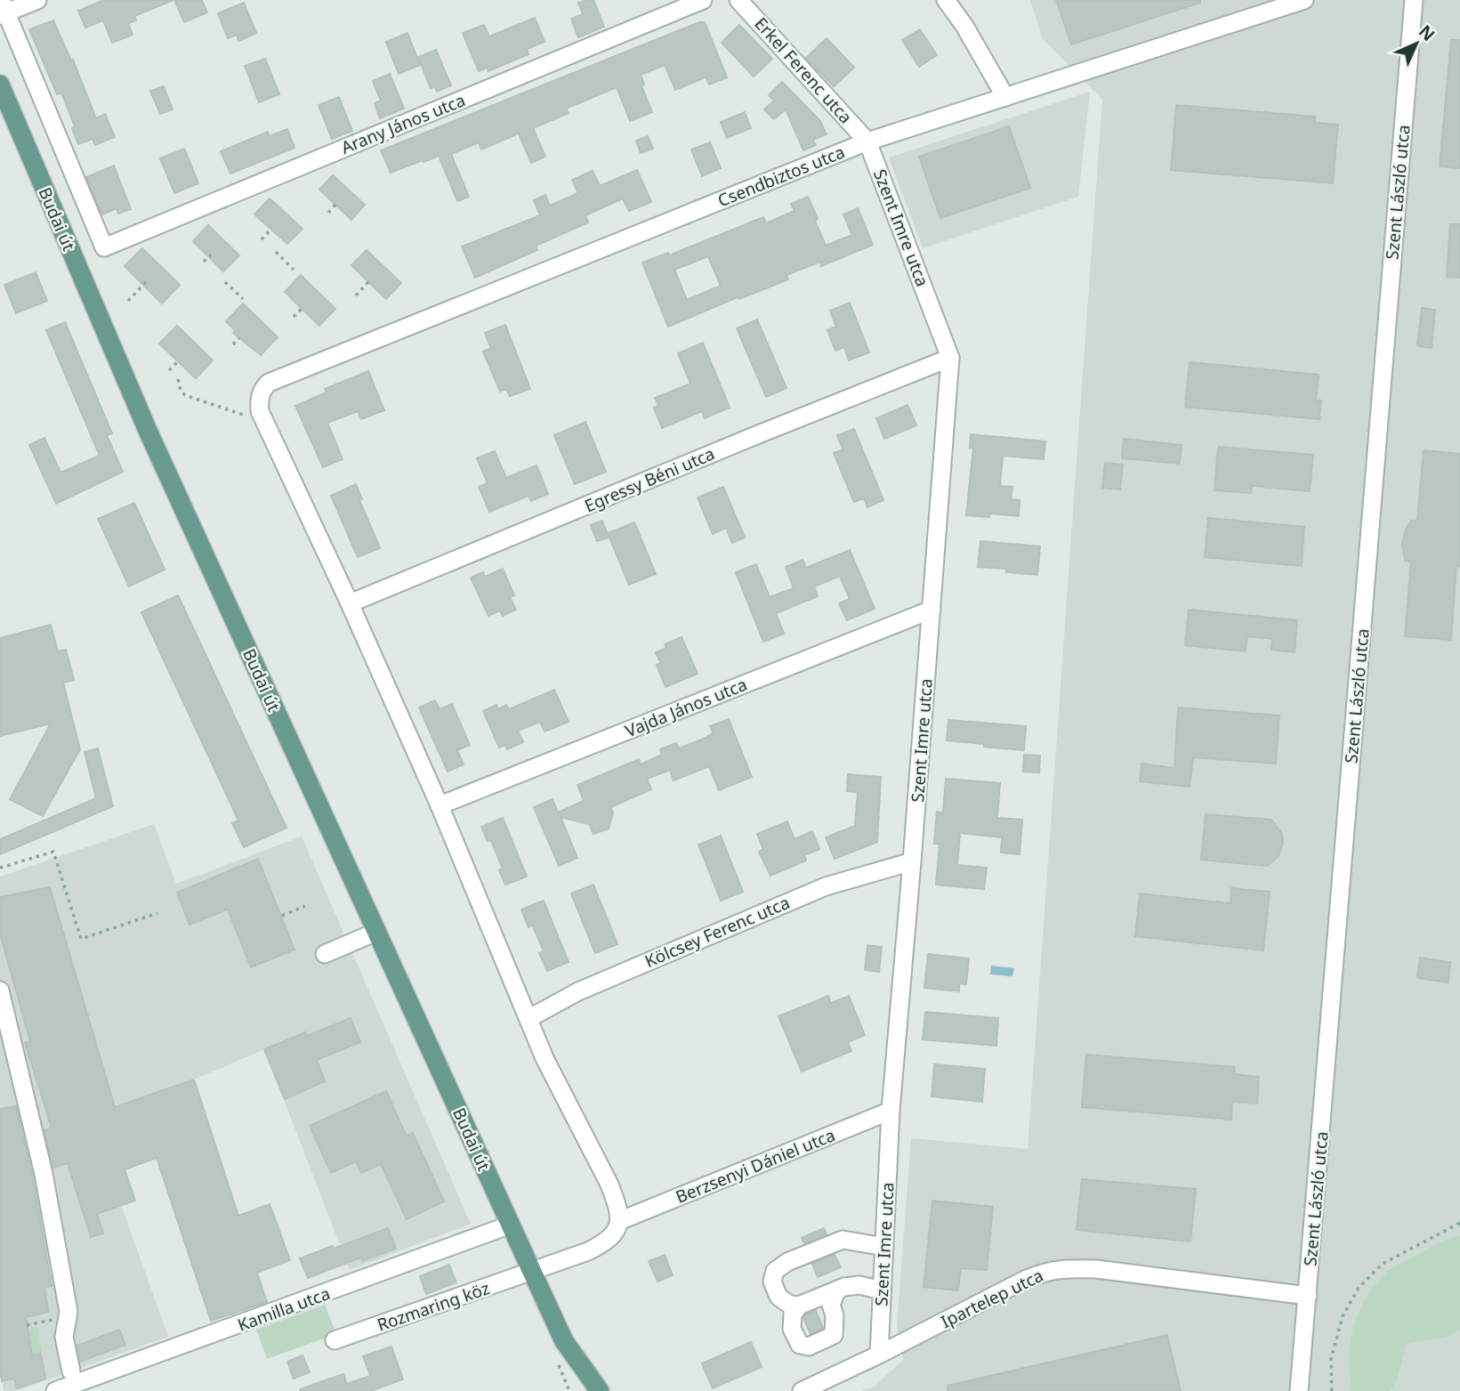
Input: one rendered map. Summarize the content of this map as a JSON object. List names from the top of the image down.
{
  "streets": {
    "main road": ["Budai út"],
    "street": [
      "Erkel Ferenc utca",
      "Arany János utca",
      "Csendbiztos utca",
      "Szent László utca",
      "Szent Imre utca",
      "Egressy Béni utca",
      "Vajda János utca",
      "Kölcsey Ferenc utca",
      "Berzsenyi Dániel utca",
      "Ipartelep utca",
      "Rozmaring köz",
      "Kamilla utca"
    ]
  },
  "crossings": [
    ["Erkel Ferenc utca", "Csendbiztos utca"],
    ["Erkel Ferenc utca", "Szent Imre utca"],
    ["Arany János utca", "Budai út"],
    ["Csendbiztos utca", "Szent Imre utca"],
    ["Szent László utca", "Ipartelep utca"],
    ["Budai út", "Rozmaring köz"],
    ["Budai út", "Kamilla utca"],
    ["Szent Imre utca", "Egressy Béni utca"],
    ["Szent Imre utca", "Vajda János utca"],
    ["Szent Imre utca", "Kölcsey Ferenc utca"],
    ["Szent Imre utca", "Berzsenyi Dániel utca"],
    ["Szent Imre utca", "Ipartelep utca"]
  ],
  "north": "top right"
}
